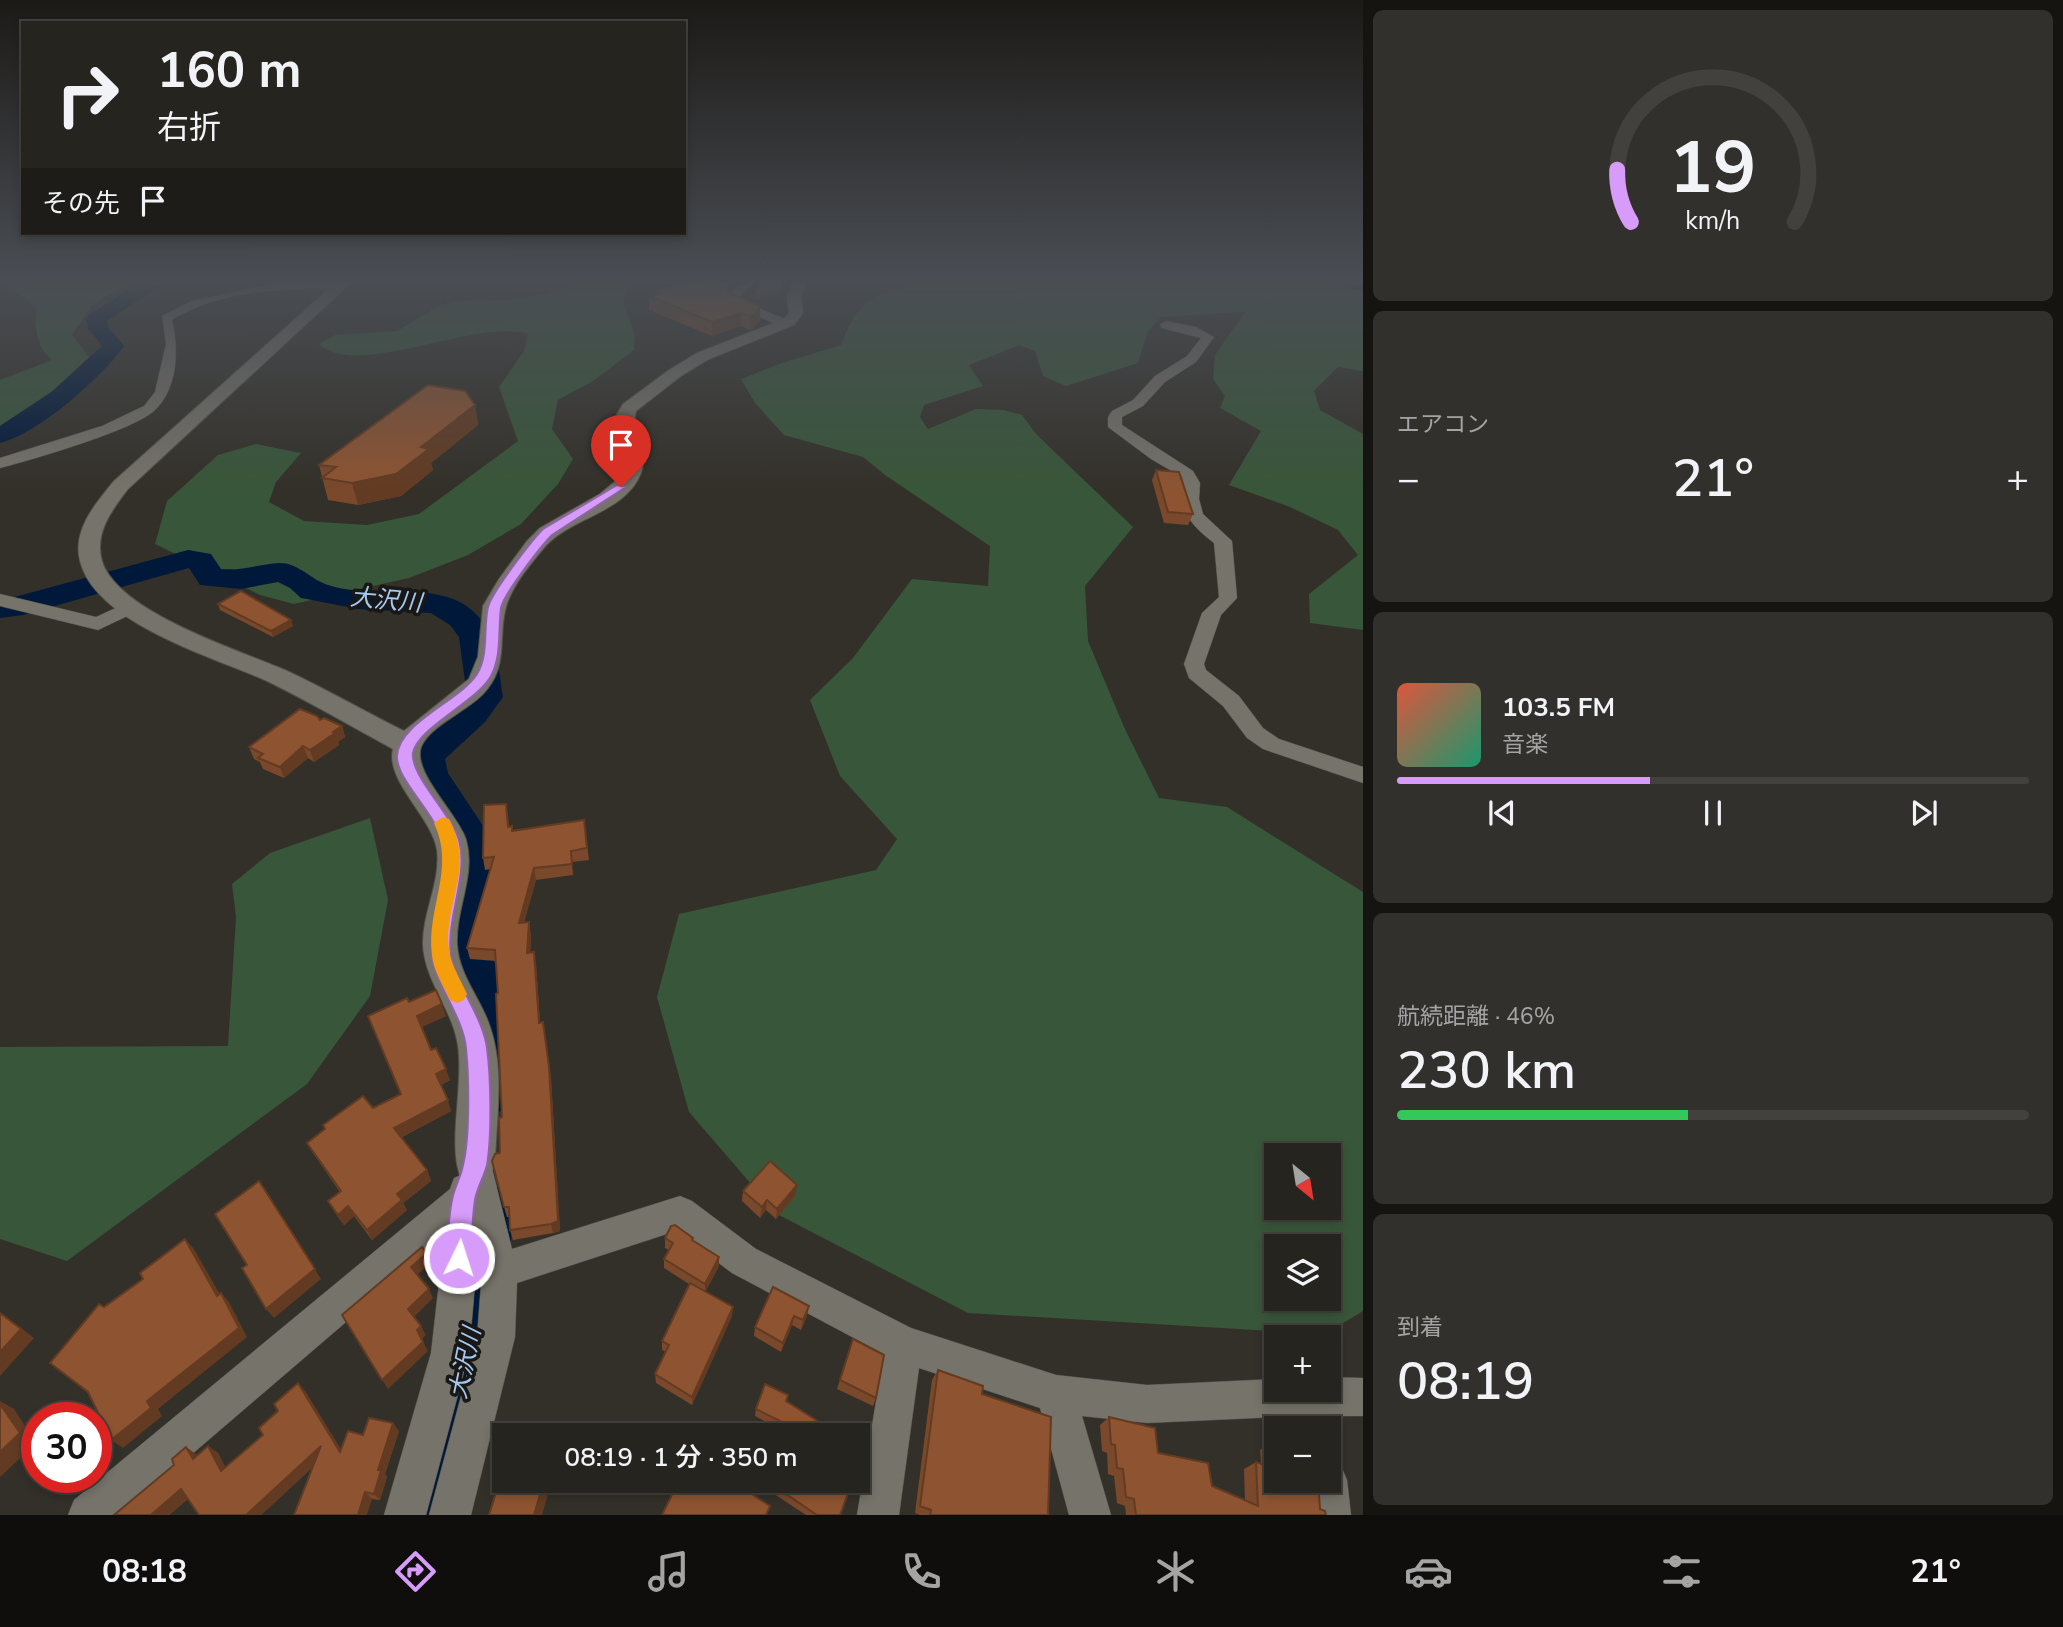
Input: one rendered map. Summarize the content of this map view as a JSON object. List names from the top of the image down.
{
  "water": ["大沢川"],
  "north": "bottom right",
  "page": {
    "turn": ["160 m", "右折"],
    "then": "その先",
    "tile": [
      "エアコン",
      ["航続距離 · 46%", "230 km"],
      ["到着", "08:19"]
    ],
    "heat": ["−", "21°", "+"],
    "song": ["103.5 FM", "音楽"],
    "map_buttons": ["+", "−"],
    "limit": "30",
    "trip": "08:19 · 1 分 · 350 m",
    "tabs": ["08:18", "21°"],
    "gauge": ["19", "km/h"]
  }
}
